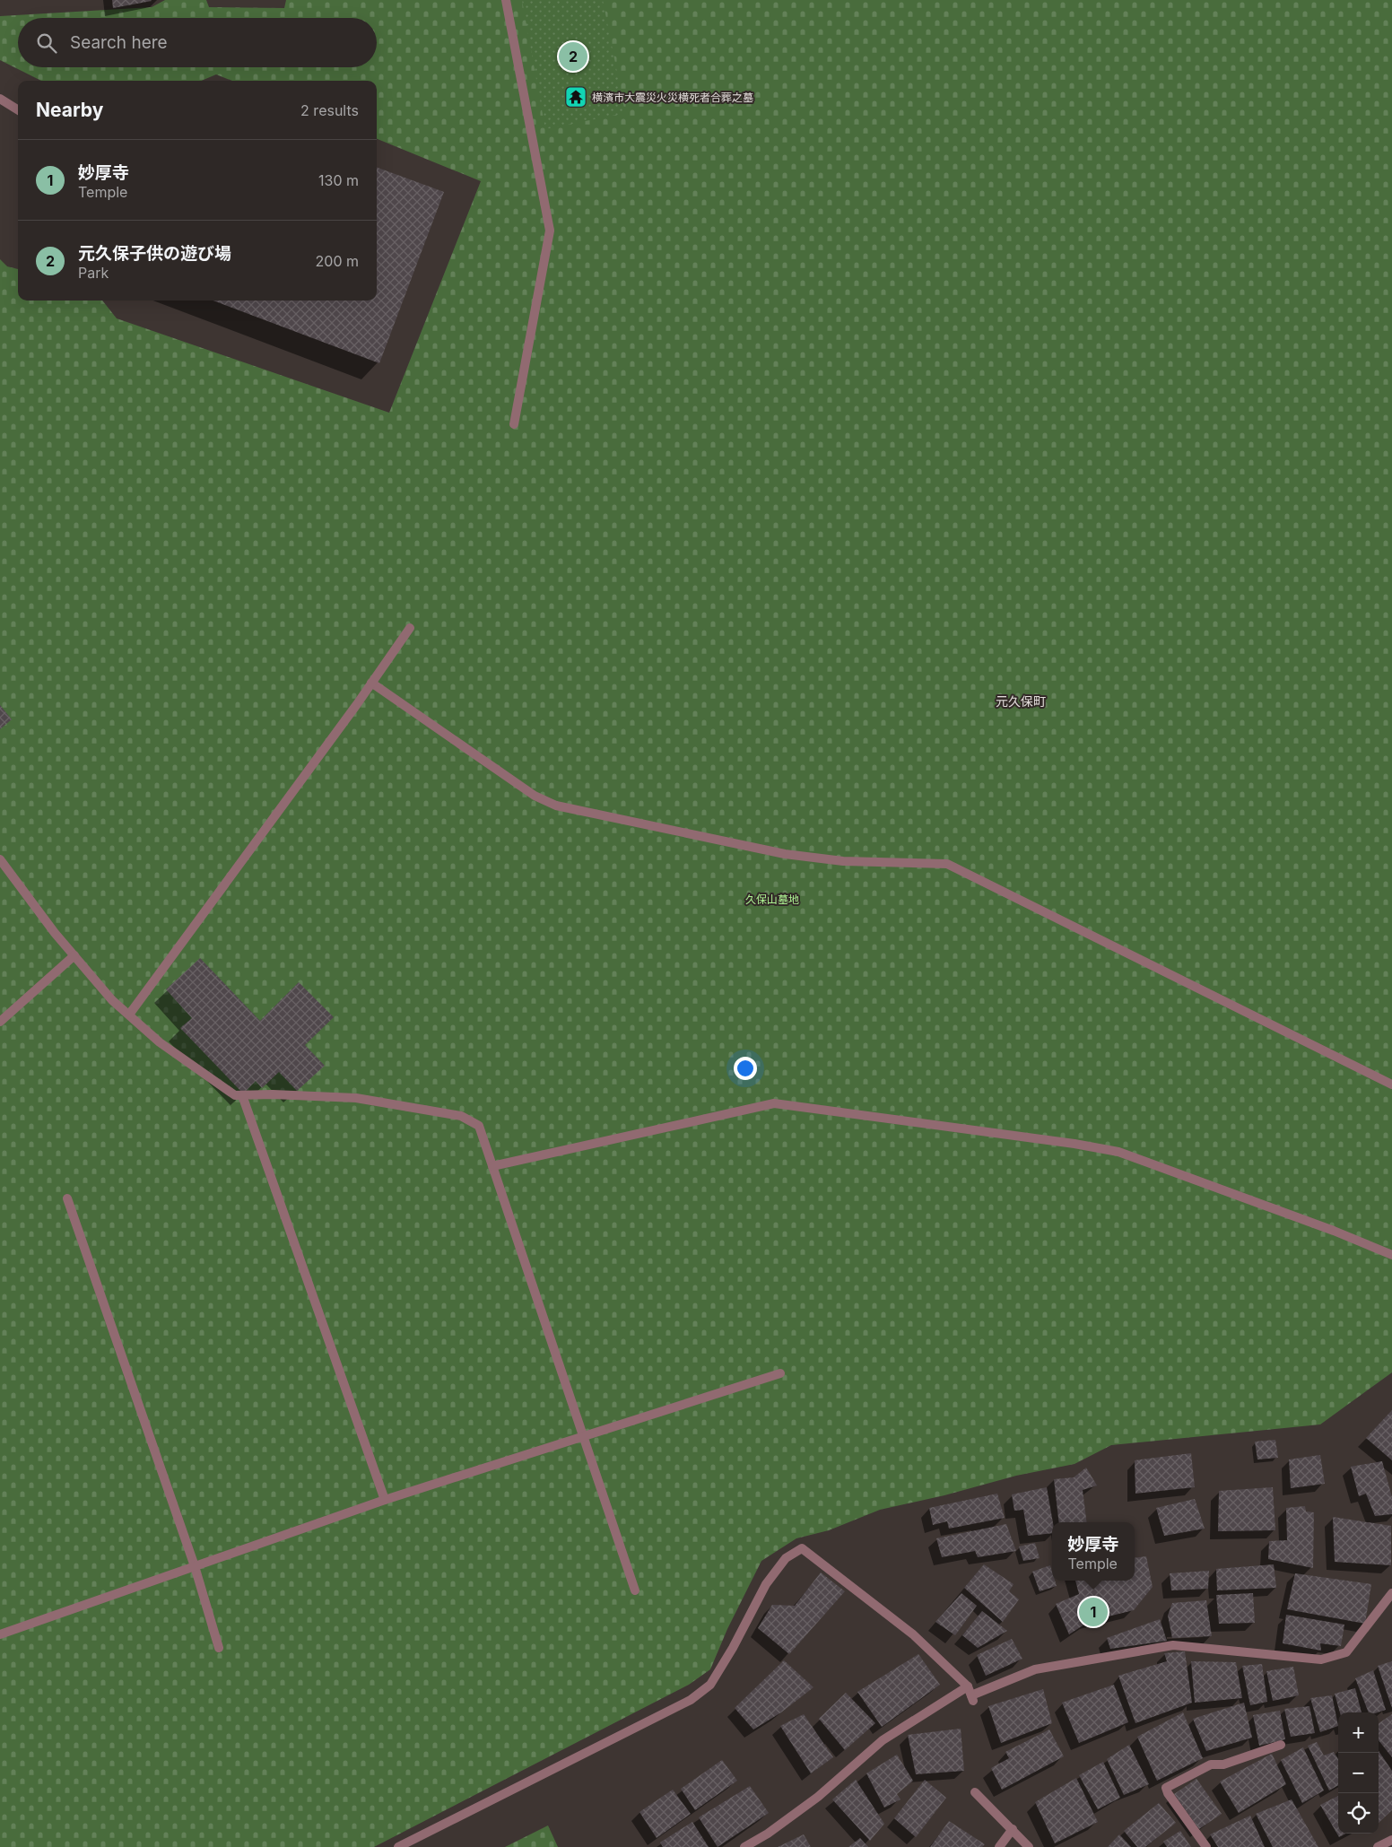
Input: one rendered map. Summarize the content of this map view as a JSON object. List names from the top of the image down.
{
  "districts": ["元久保町"],
  "parks": ["久保山墓地"],
  "places": {
    "temple": ["横濱市大震災火災横死者合葬之墓"]
  },
  "page": {
    "search": "Search here",
    "pins": ["2", "1"],
    "heading": ["Nearby", "2 results"],
    "list": [
      {
        "mark": "1",
        "name": "妙厚寺",
        "note": "Temple",
        "value": "130 m"
      },
      {
        "mark": "2",
        "name": "元久保子供の遊び場",
        "note": "Park",
        "value": "200 m"
      }
    ],
    "popup": ["妙厚寺", "Temple"],
    "map_buttons": ["+", "−"]
  }
}
